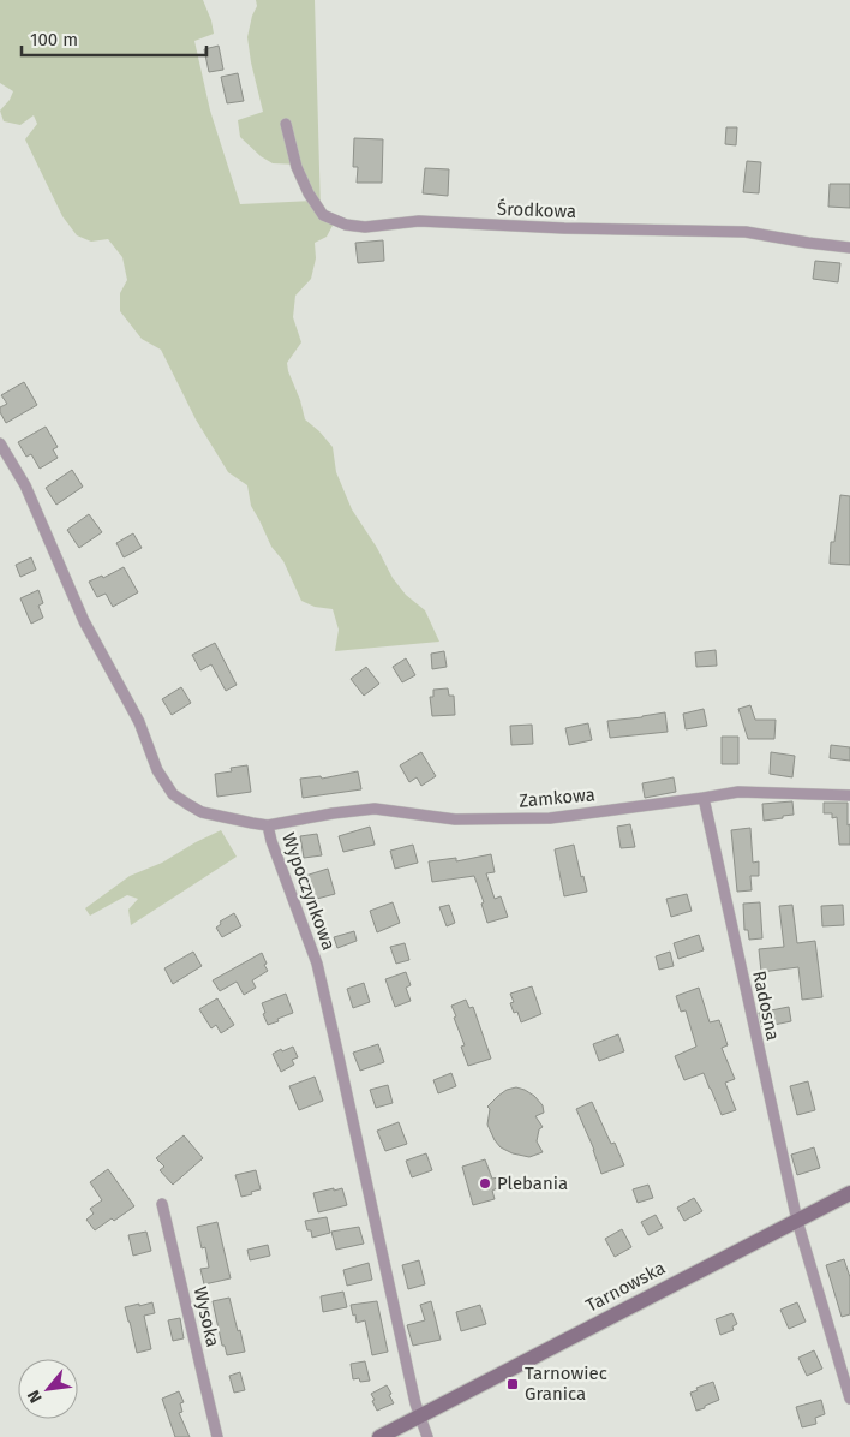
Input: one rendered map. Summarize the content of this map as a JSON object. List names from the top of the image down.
{
  "streets": {
    "main road": ["Tarnowska"],
    "street": [
      "Środkowa",
      "Zamkowa",
      "Wypoczynkowa",
      "Radosna",
      "Wysoka"
    ]
  },
  "crossings": [
    ["Zamkowa", "Wypoczynkowa"],
    ["Zamkowa", "Radosna"],
    ["Wypoczynkowa", "Tarnowska"],
    ["Radosna", "Tarnowska"]
  ],
  "places": {
    "other": ["Plebania"],
    "transit": ["Tarnowiec Granica"]
  },
  "scale_bar": "100 m",
  "north": "bottom left"
}
